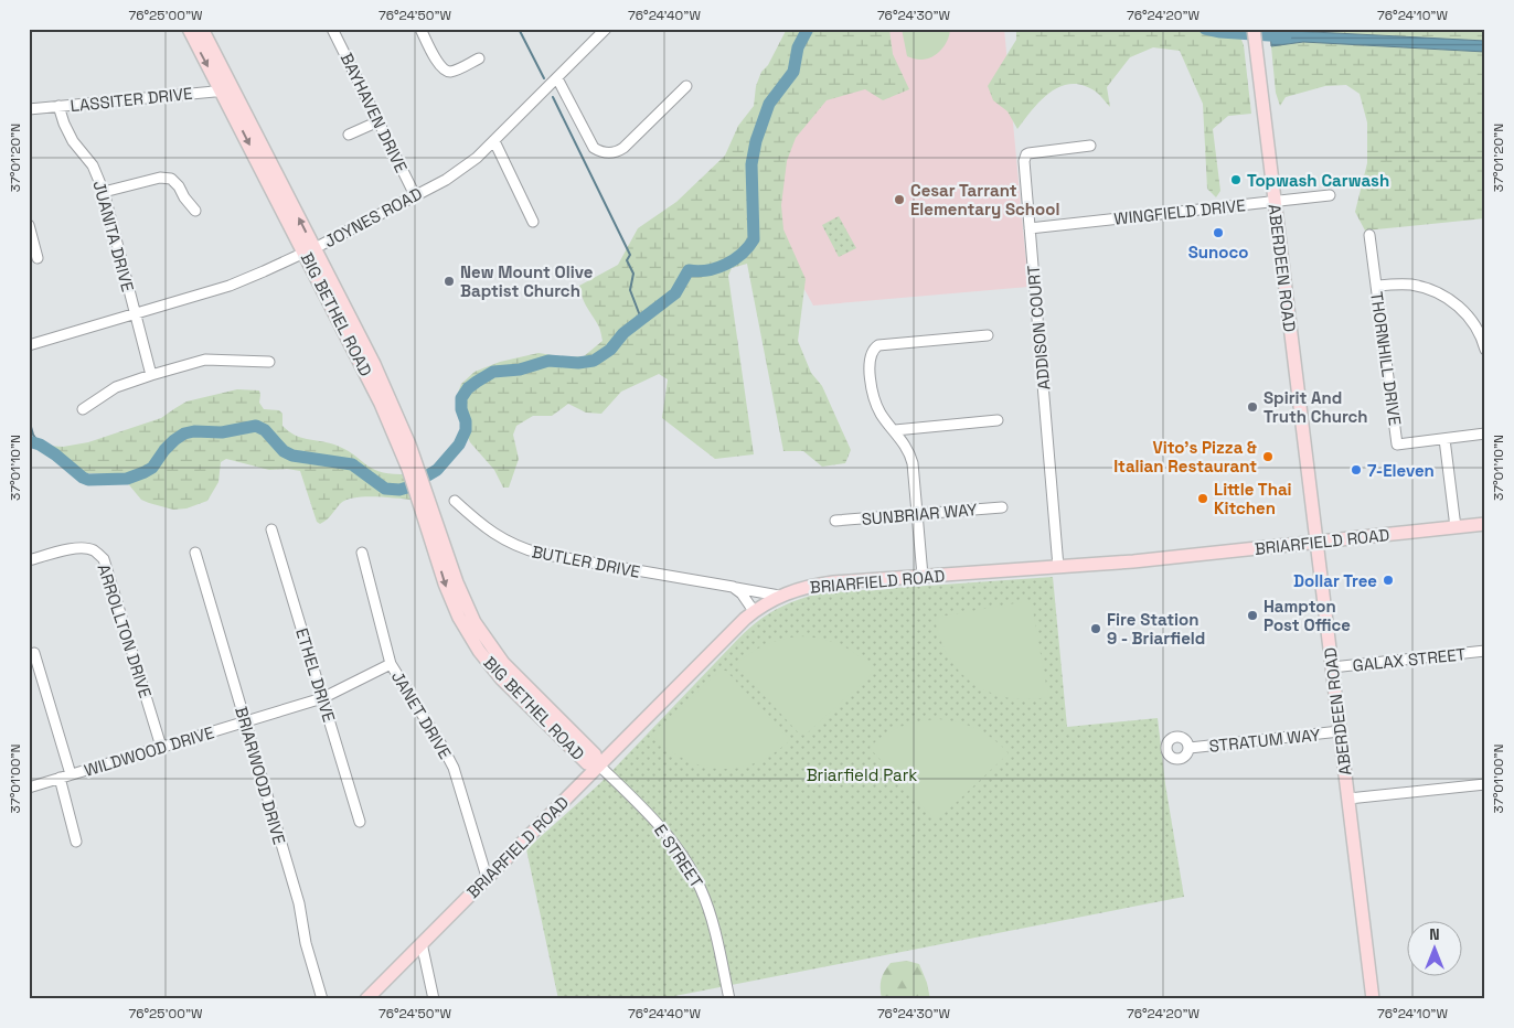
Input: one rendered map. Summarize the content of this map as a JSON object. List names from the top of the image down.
{
  "streets": {
    "main road": ["ABERDEEN ROAD", "BIG BETHEL ROAD", "BRIARFIELD ROAD"],
    "street": [
      "LASSITER DRIVE",
      "BAYHAVEN DRIVE",
      "WINGFIELD DRIVE",
      "JOYNES ROAD",
      "JUANITA DRIVE",
      "ADDISON COURT",
      "THORNHILL DRIVE",
      "SUNBRIAR WAY",
      "BUTLER DRIVE",
      "ARROLLTON DRIVE",
      "GALAX STREET",
      "ETHEL DRIVE",
      "JANET DRIVE",
      "STRATUM WAY",
      "WILDWOOD DRIVE",
      "BRIARWOOD DRIVE",
      "E STREET"
    ]
  },
  "crossings": [
    ["LASSITER DRIVE", "JUANITA DRIVE"],
    ["LASSITER DRIVE", "BIG BETHEL ROAD"],
    ["BAYHAVEN DRIVE", "JOYNES ROAD"],
    ["WINGFIELD DRIVE", "ABERDEEN ROAD"],
    ["WINGFIELD DRIVE", "ADDISON COURT"],
    ["JOYNES ROAD", "JUANITA DRIVE"],
    ["JOYNES ROAD", "BIG BETHEL ROAD"],
    ["ABERDEEN ROAD", "BRIARFIELD ROAD"],
    ["ABERDEEN ROAD", "GALAX STREET"],
    ["ABERDEEN ROAD", "STRATUM WAY"],
    ["BIG BETHEL ROAD", "BRIARFIELD ROAD"],
    ["BIG BETHEL ROAD", "E STREET"],
    ["ADDISON COURT", "BRIARFIELD ROAD"],
    ["BRIARFIELD ROAD", "BUTLER DRIVE"],
    ["BRIARFIELD ROAD", "JANET DRIVE"],
    ["BRIARFIELD ROAD", "E STREET"],
    ["ARROLLTON DRIVE", "WILDWOOD DRIVE"],
    ["ETHEL DRIVE", "WILDWOOD DRIVE"],
    ["JANET DRIVE", "WILDWOOD DRIVE"],
    ["WILDWOOD DRIVE", "BRIARWOOD DRIVE"]
  ],
  "parks": ["Briarfield Park"],
  "places": [
    "Topwash Carwash",
    "Cesar Tarrant Elementary School",
    "Sunoco",
    "New Mount Olive Baptist Church",
    "Spirit And Truth Church",
    "Vito's Pizza & Italian Restaurant",
    "7-Eleven",
    "Little Thai Kitchen",
    "Dollar Tree",
    "Hampton Post Office",
    "Fire Station 9 - Briarfield"
  ],
  "north": "top",
  "coordinates": [
    "76°25'00\"W",
    "76°24'50\"W",
    "76°24'40\"W",
    "76°24'30\"W",
    "76°24'20\"W",
    "76°24'10\"W",
    "37°01'20\"N",
    "37°01'10\"N",
    "37°01'00\"N"
  ]
}
